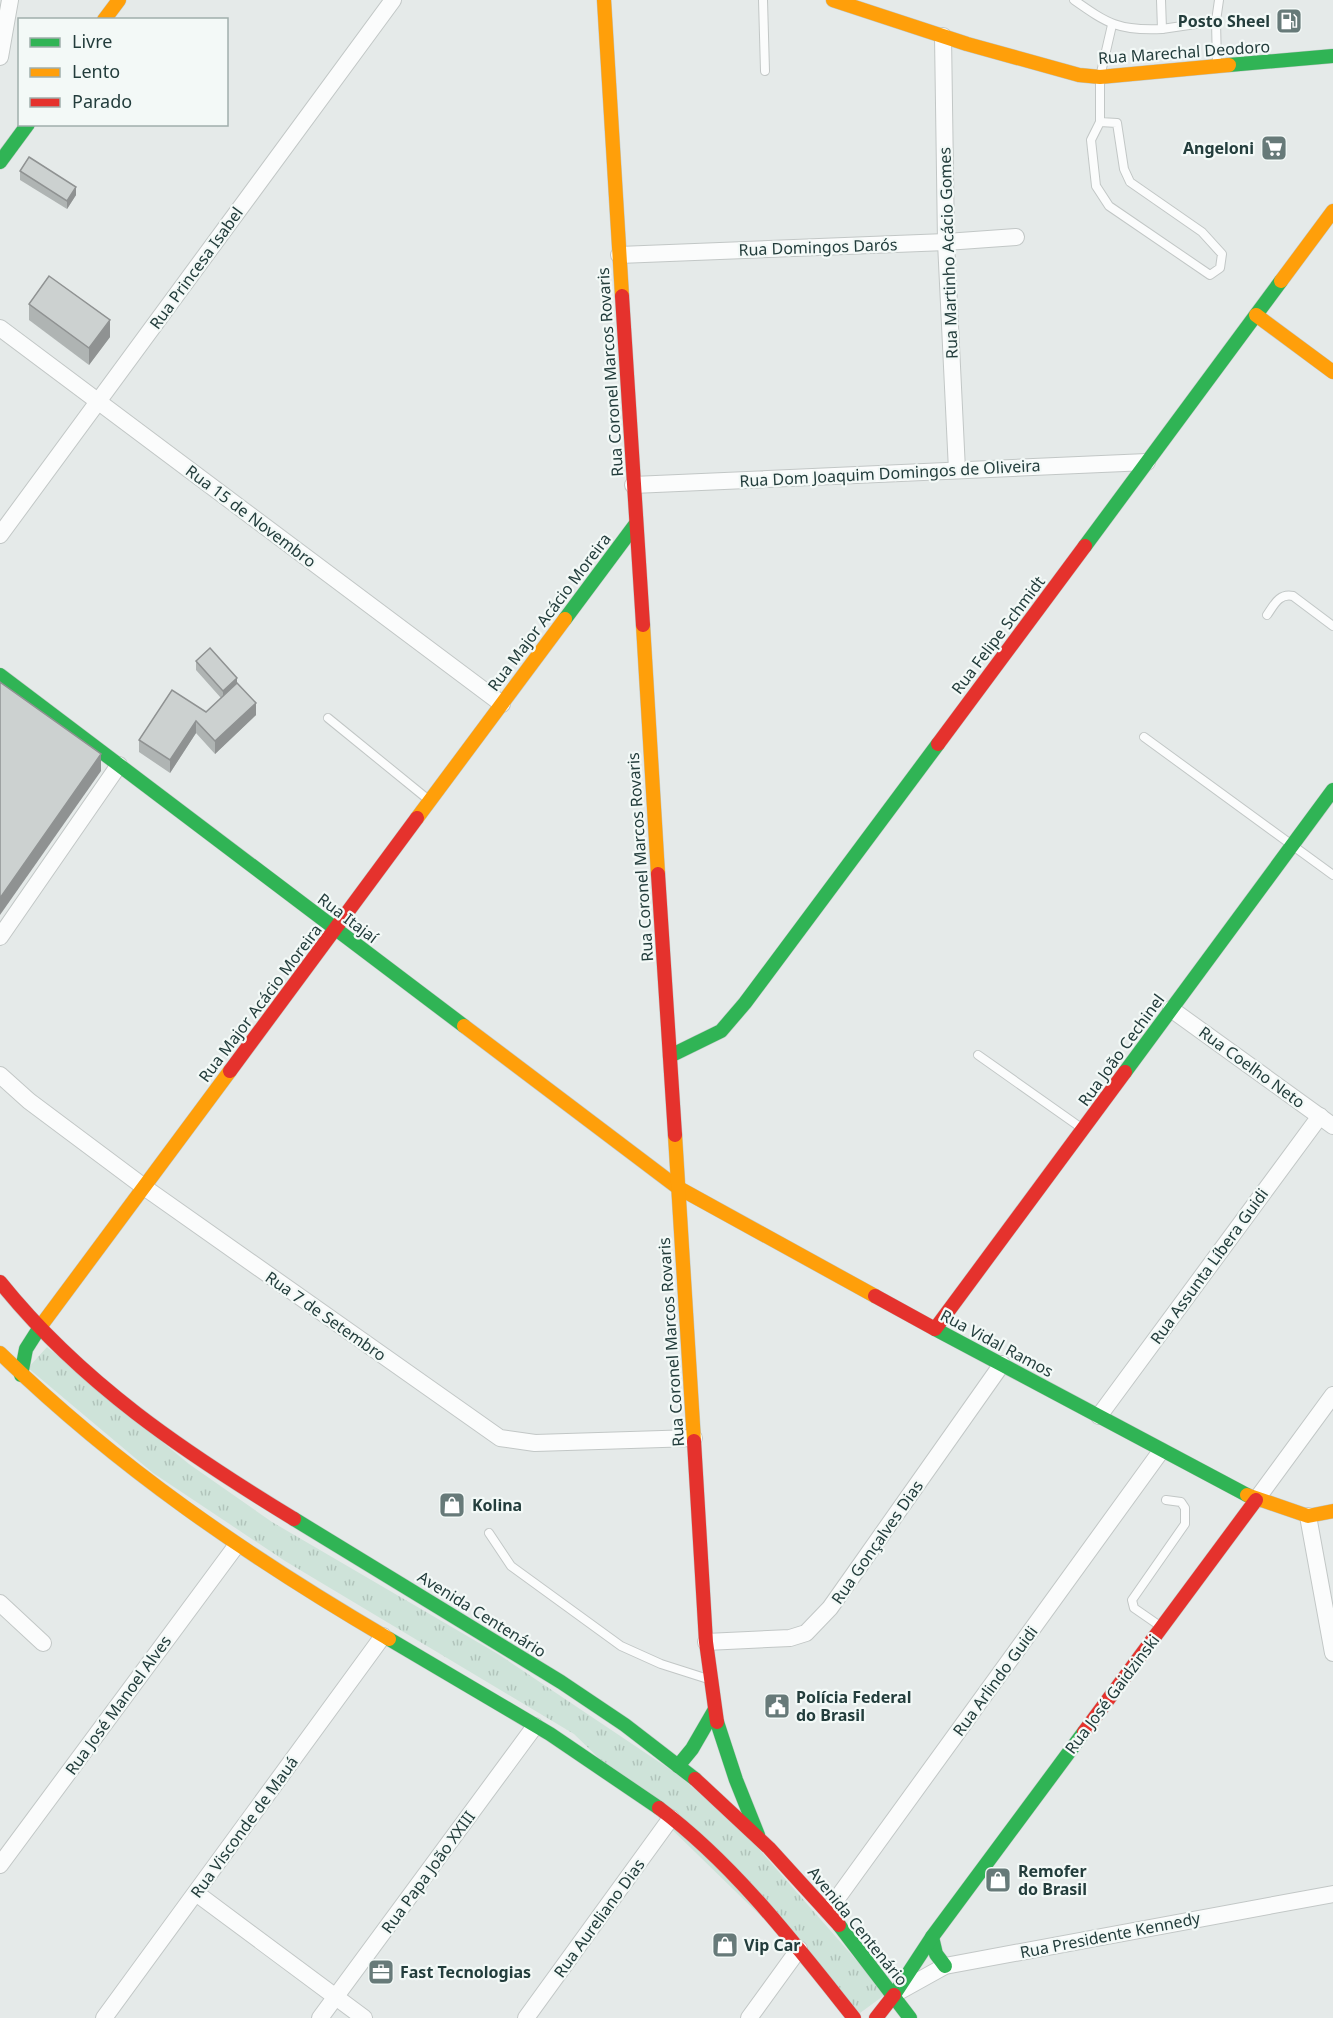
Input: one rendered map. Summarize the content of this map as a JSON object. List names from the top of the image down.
{
  "streets": {
    "main road": [
      "Rua Marechal Deodoro",
      "Rua Coronel Marcos Rovaris",
      "Rua Major Acácio Moreira",
      "Rua Felipe Schmidt",
      "Rua Itajaí",
      "Rua João Cechinel",
      "Rua Vidal Ramos",
      "Avenida Centenário",
      "Rua José Gaidzinski"
    ],
    "street": [
      "Rua Domingos Darós",
      "Rua Martinho Acácio Gomes",
      "Rua Princesa Isabel",
      "Rua Dom Joaquim Domingos de Oliveira",
      "Rua 15 de Novembro",
      "Rua Coelho Neto",
      "Rua Assunta Líbera Guidi",
      "Rua 7 de Setembro",
      "Rua Gonçalves Dias",
      "Rua Arlindo Guidi",
      "Rua José Manoel Alves",
      "Rua Visconde de Mauá",
      "Rua Papa João XXIII",
      "Rua Aureliano Dias",
      "Rua Presidente Kennedy"
    ]
  },
  "crossings": [
    ["Rua Marechal Deodoro", "Rua Martinho Acácio Gomes"],
    ["Rua Domingos Darós", "Rua Martinho Acácio Gomes"],
    ["Rua Domingos Darós", "Rua Coronel Marcos Rovaris"],
    ["Rua Martinho Acácio Gomes", "Rua Dom Joaquim Domingos de Oliveira"],
    ["Rua Princesa Isabel", "Rua 15 de Novembro"],
    ["Rua Coronel Marcos Rovaris", "Rua Dom Joaquim Domingos de Oliveira"],
    ["Rua Coronel Marcos Rovaris", "Rua Major Acácio Moreira"],
    ["Rua Coronel Marcos Rovaris", "Rua Felipe Schmidt"],
    ["Rua Coronel Marcos Rovaris", "Rua Itajaí"],
    ["Rua Coronel Marcos Rovaris", "Rua 7 de Setembro"],
    ["Rua Coronel Marcos Rovaris", "Rua Vidal Ramos"],
    ["Rua Coronel Marcos Rovaris", "Rua Gonçalves Dias"],
    ["Rua Coronel Marcos Rovaris", "Avenida Centenário"],
    ["Rua Dom Joaquim Domingos de Oliveira", "Rua Felipe Schmidt"],
    ["Rua 15 de Novembro", "Rua Major Acácio Moreira"],
    ["Rua Major Acácio Moreira", "Rua Itajaí"],
    ["Rua Major Acácio Moreira", "Rua 7 de Setembro"],
    ["Rua Major Acácio Moreira", "Avenida Centenário"],
    ["Rua Itajaí", "Rua Vidal Ramos"],
    ["Rua João Cechinel", "Rua Coelho Neto"],
    ["Rua João Cechinel", "Rua Vidal Ramos"],
    ["Rua Coelho Neto", "Rua Assunta Líbera Guidi"],
    ["Rua Assunta Líbera Guidi", "Rua Vidal Ramos"],
    ["Rua Vidal Ramos", "Rua Gonçalves Dias"],
    ["Rua Vidal Ramos", "Rua Arlindo Guidi"],
    ["Rua Vidal Ramos", "Rua José Gaidzinski"],
    ["Avenida Centenário", "Rua Arlindo Guidi"],
    ["Avenida Centenário", "Rua José Gaidzinski"],
    ["Avenida Centenário", "Rua Presidente Kennedy"],
    ["Rua José Gaidzinski", "Rua Presidente Kennedy"]
  ],
  "places": {
    "fuel station": ["Posto Sheel"],
    "supermarket": ["Angeloni"],
    "shop": ["Kolina", "Remofer do Brasil", "Vip Car"],
    "public building": ["Polícia Federal do Brasil"],
    "office": ["Fast Tecnologias"]
  },
  "legend": ["Livre", "Lento", "Parado"]
}
